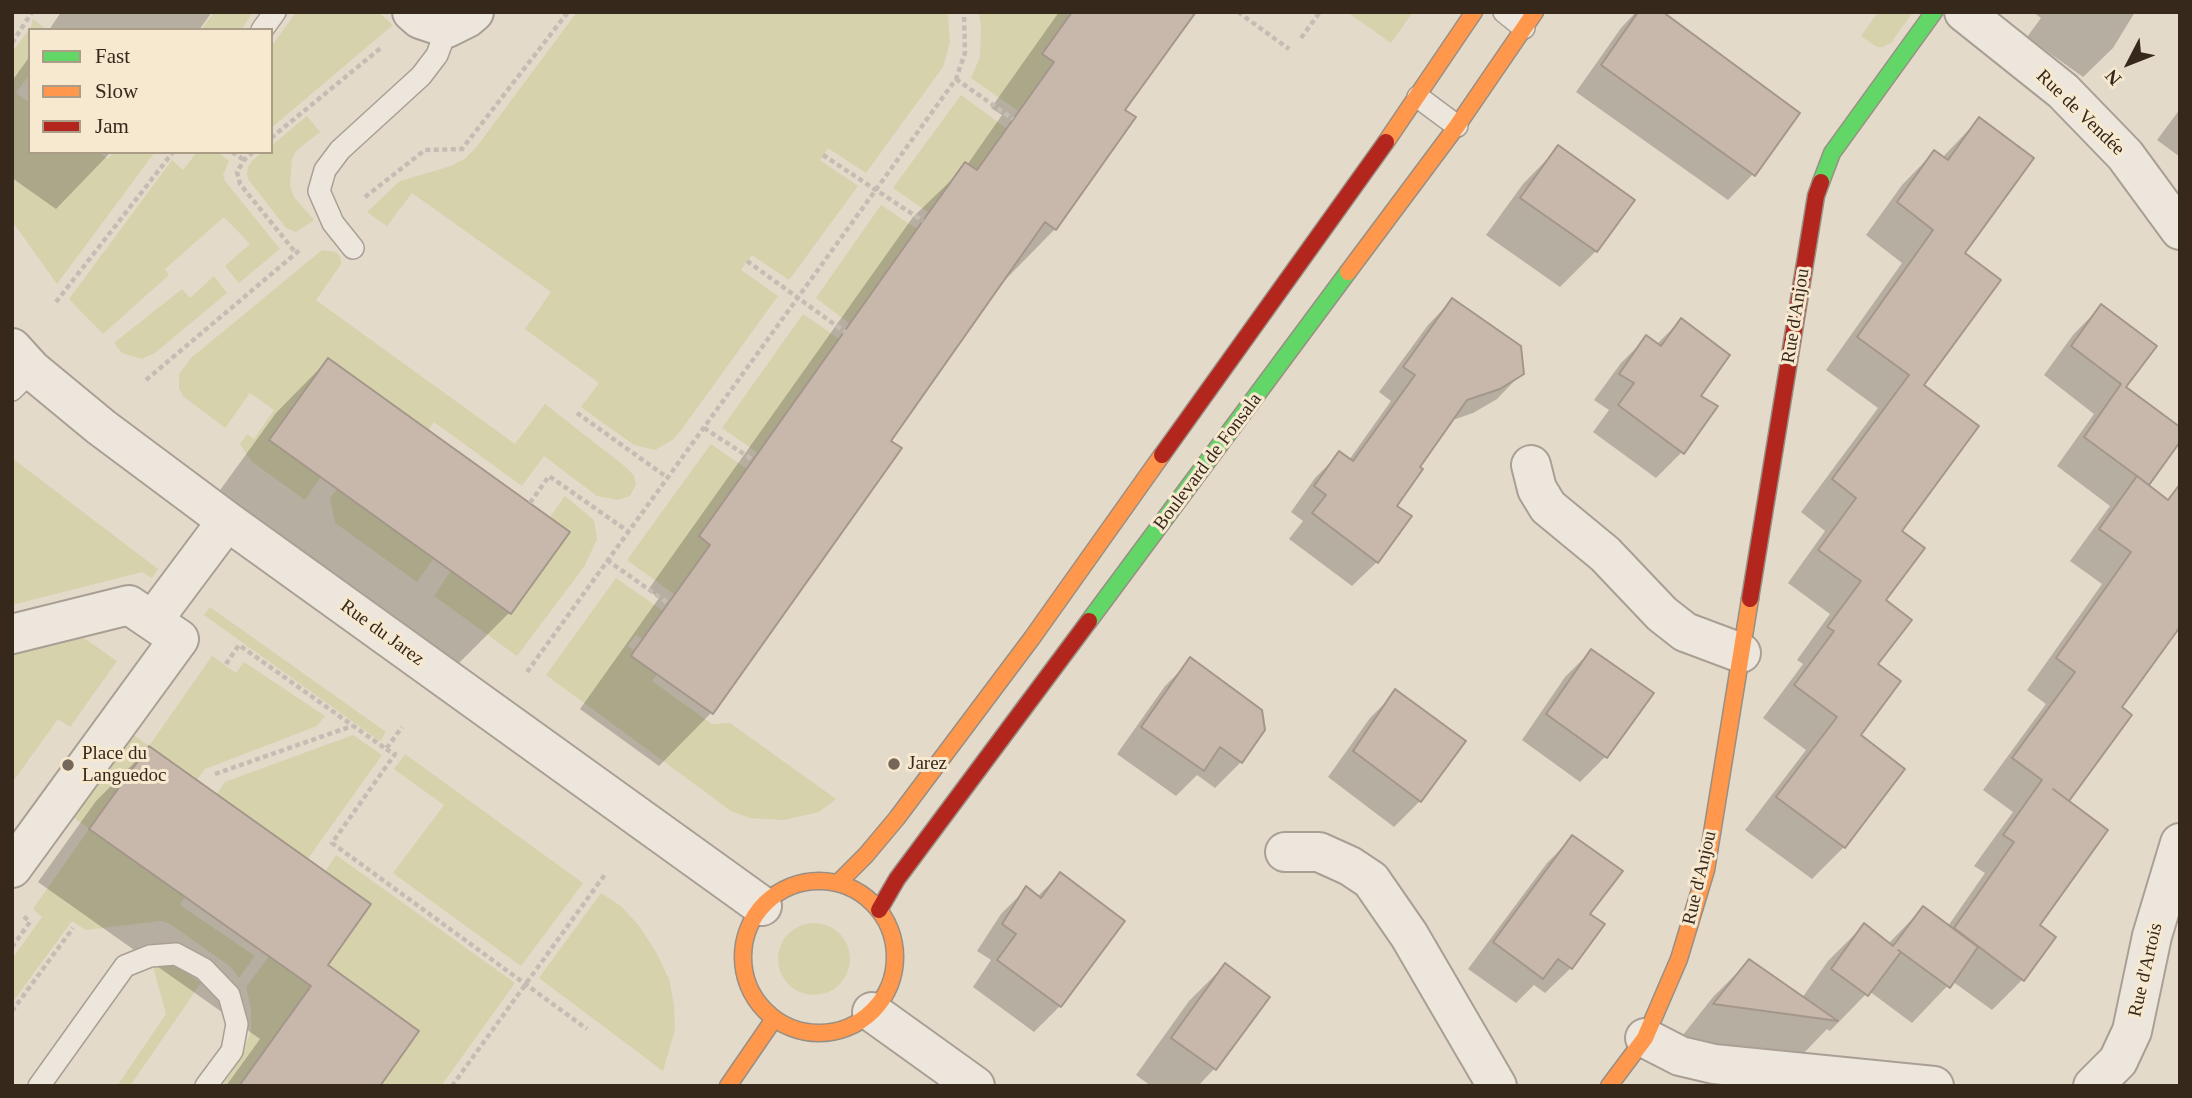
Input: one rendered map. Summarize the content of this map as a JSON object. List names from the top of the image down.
{
  "streets": {
    "street": [
      "Rue de Vendée",
      "Rue d'Anjou",
      "Boulevard de Fonsala",
      "Rue du Jarez",
      "Rue d'Artois"
    ]
  },
  "crossings": [
    ["Boulevard de Fonsala", "Rue du Jarez"]
  ],
  "places": ["Jarez", "Place du Languedoc"],
  "legend": ["Fast", "Slow", "Jam"],
  "north": "bottom left"
}
